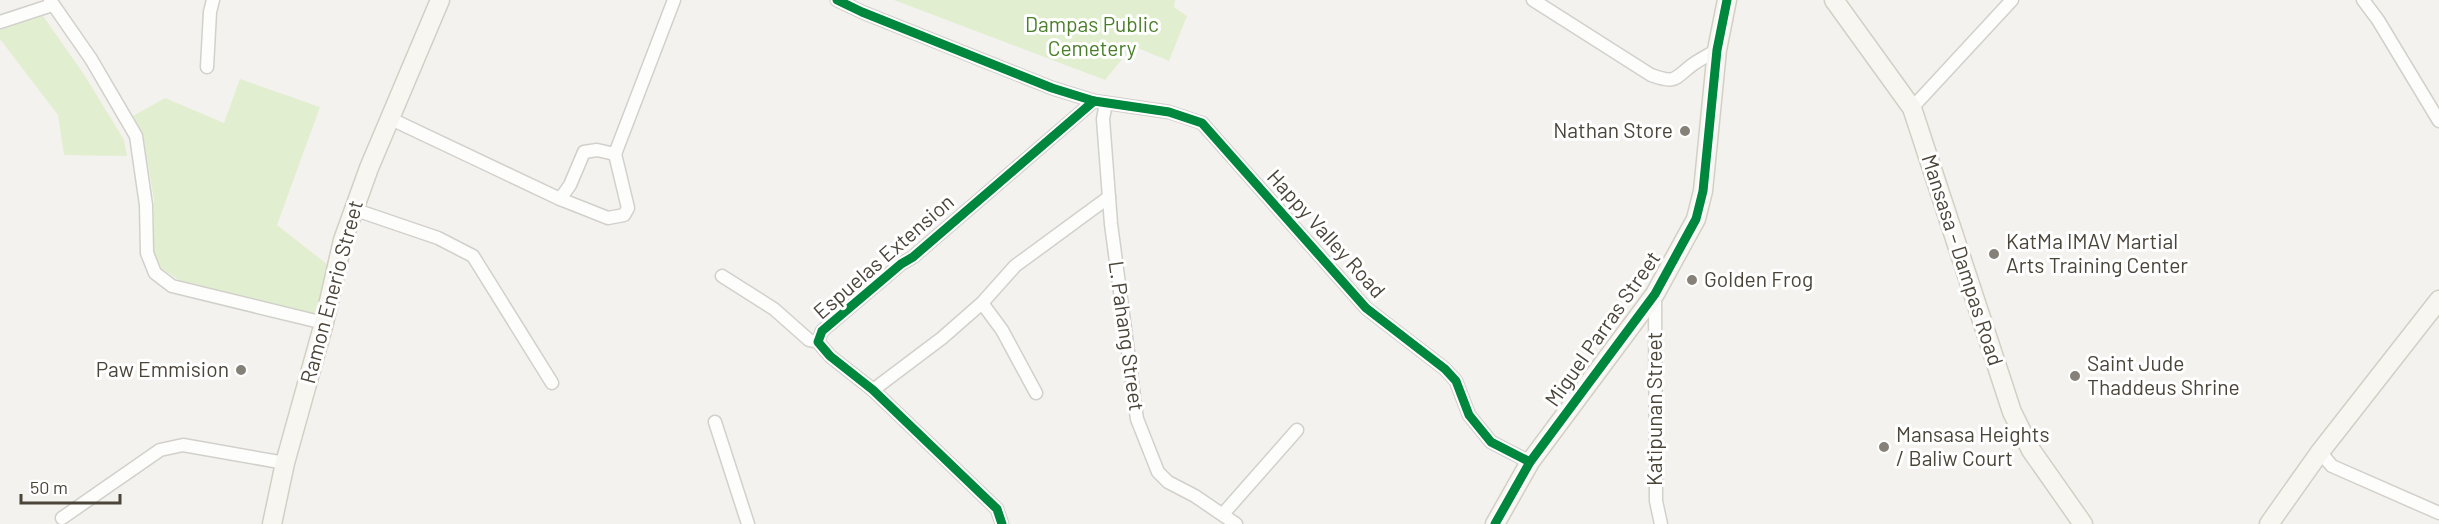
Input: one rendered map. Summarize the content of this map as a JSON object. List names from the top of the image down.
{
  "streets": {
    "street": [
      "Happy Valley Road",
      "Espuelas Extension",
      "Mansasa – Dampas Road",
      "Ramon Enerio Street",
      "Miguel Parras Street",
      "L. Pahang Street",
      "Katipunan Street"
    ]
  },
  "crossings": [
    ["Happy Valley Road", "Espuelas Extension"],
    ["Happy Valley Road", "Miguel Parras Street"],
    ["Happy Valley Road", "L. Pahang Street"],
    ["Espuelas Extension", "L. Pahang Street"],
    ["Miguel Parras Street", "Katipunan Street"]
  ],
  "parks": ["Dampas Public Cemetery"],
  "places": [
    "Nathan Store",
    "KatMa IMAV Martial Arts Training Center",
    "Golden Frog",
    "Paw Emmision",
    "Saint Jude Thaddeus Shrine",
    "Mansasa Heights / Baliw Court"
  ],
  "scale_bar": "50 m"
}
